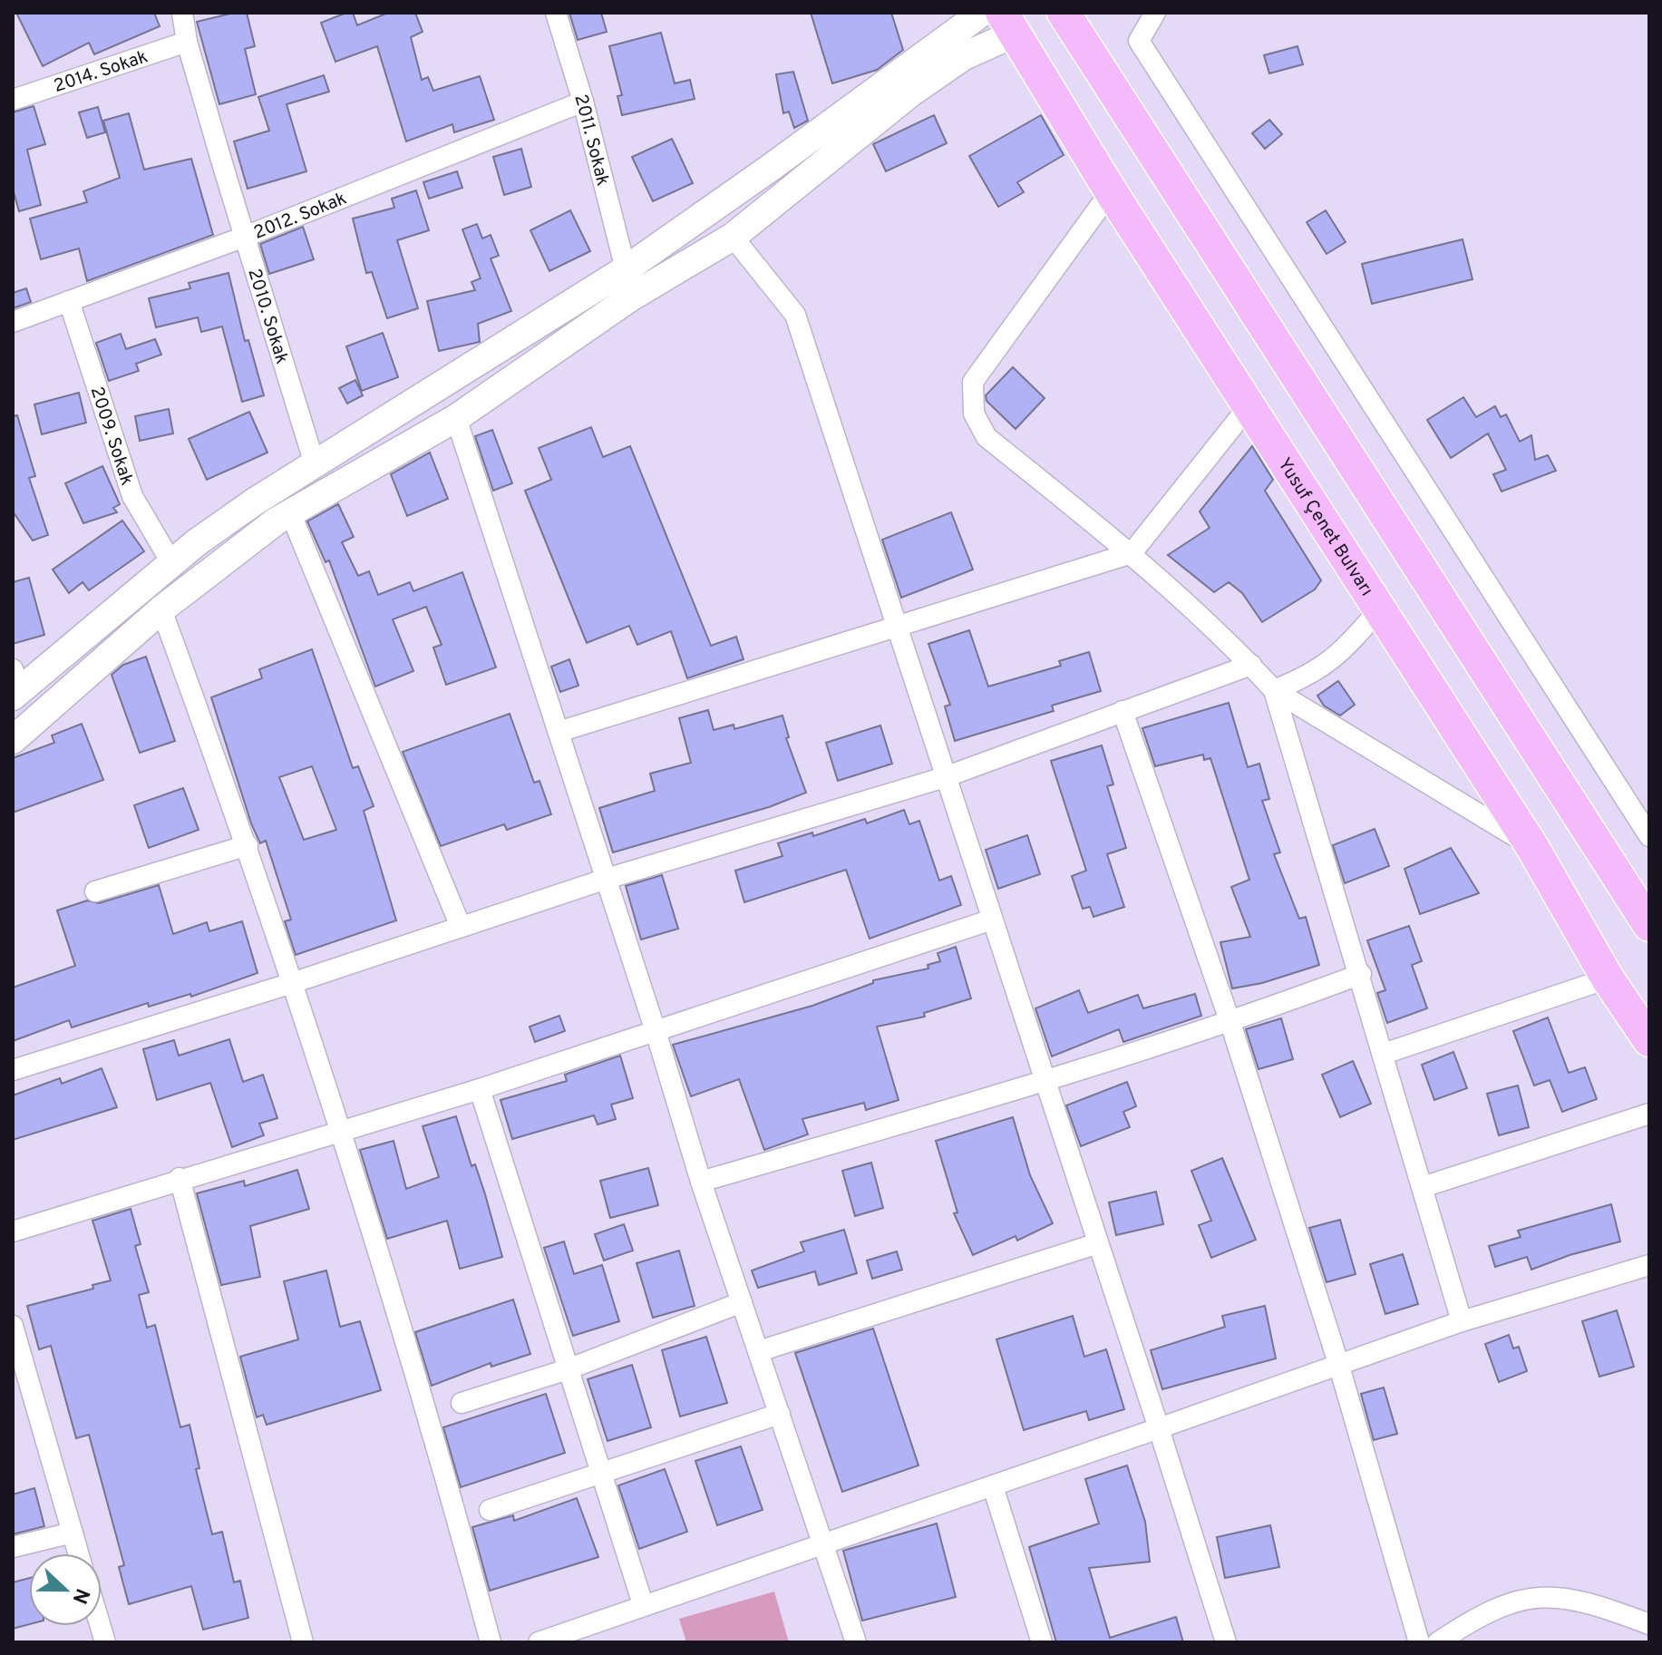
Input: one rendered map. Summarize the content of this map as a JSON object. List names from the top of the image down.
{
  "streets": {
    "highway": ["Yusuf Çenet Bulvarı"],
    "street": [
      "2014. Sokak",
      "2011. Sokak",
      "2012. Sokak",
      "2010. Sokak",
      "2009. Sokak"
    ]
  },
  "crossings": [
    ["2014. Sokak", "2010. Sokak"],
    ["2011. Sokak", "2012. Sokak"],
    ["2012. Sokak", "2010. Sokak"],
    ["2012. Sokak", "2009. Sokak"]
  ],
  "north": "right"
}
